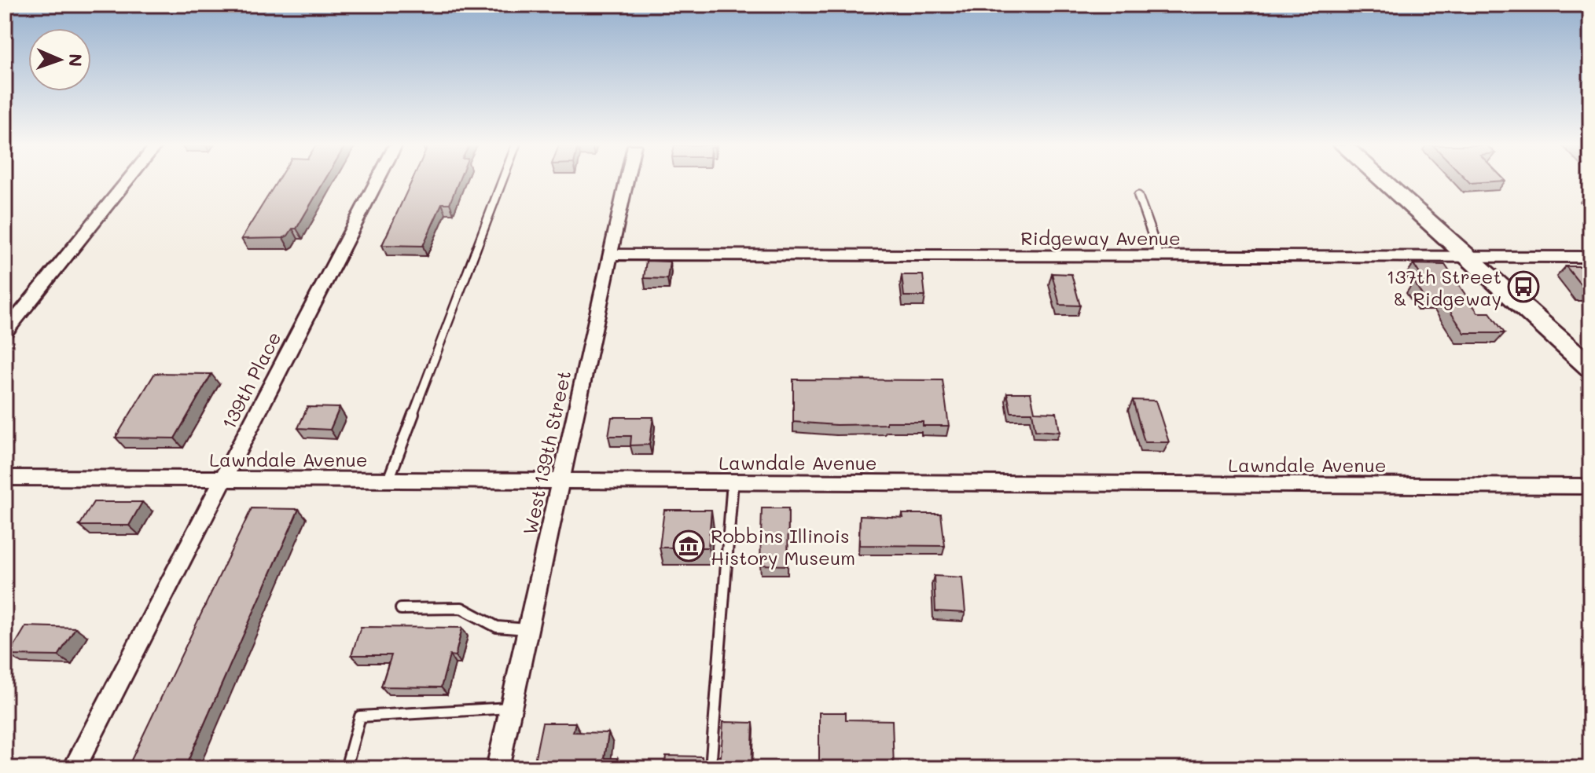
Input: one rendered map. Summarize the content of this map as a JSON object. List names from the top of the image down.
{
  "streets": {
    "street": [
      "Ridgeway Avenue",
      "139th Place",
      "West 139th Street",
      "Lawndale Avenue"
    ]
  },
  "crossings": [
    ["Ridgeway Avenue", "West 139th Street"],
    ["139th Place", "Lawndale Avenue"],
    ["West 139th Street", "Lawndale Avenue"]
  ],
  "places": {
    "bus stop": ["137th Street & Ridgeway"],
    "museum": ["Robbins Illinois History Museum"]
  },
  "north": "right"
}
